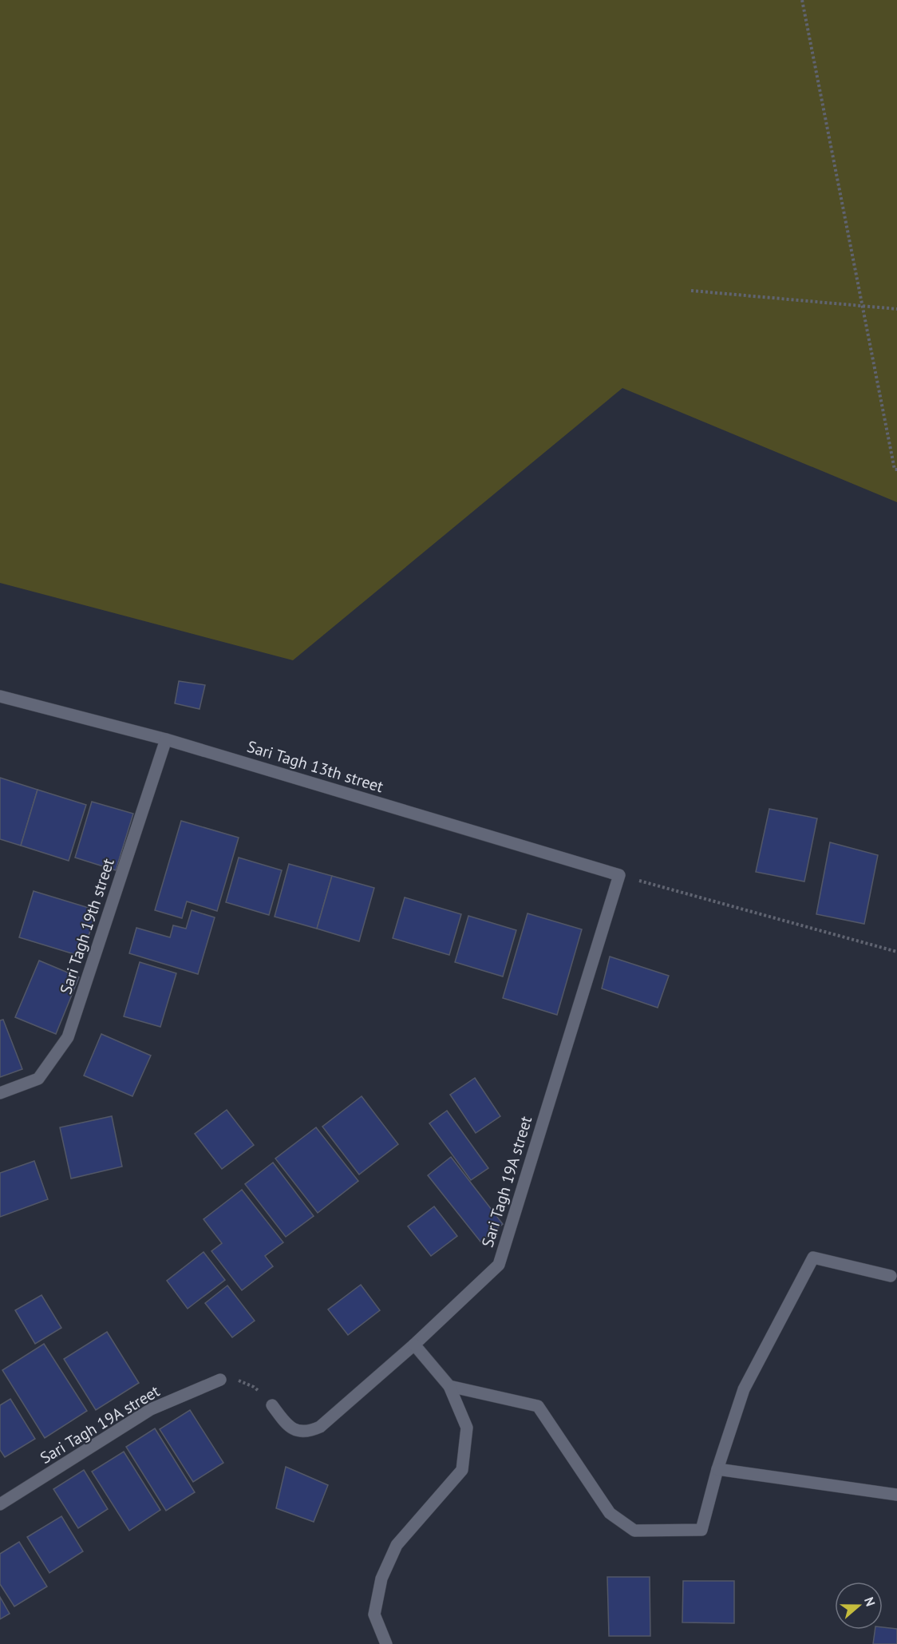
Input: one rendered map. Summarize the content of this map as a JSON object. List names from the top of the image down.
{
  "streets": {
    "street": ["Sari Tagh 13th street", "Sari Tagh 19th street", "Sari Tagh 19A street"]
  },
  "crossings": [
    ["Sari Tagh 13th street", "Sari Tagh 19th street"],
    ["Sari Tagh 13th street", "Sari Tagh 19A street"]
  ],
  "north": "right"
}
